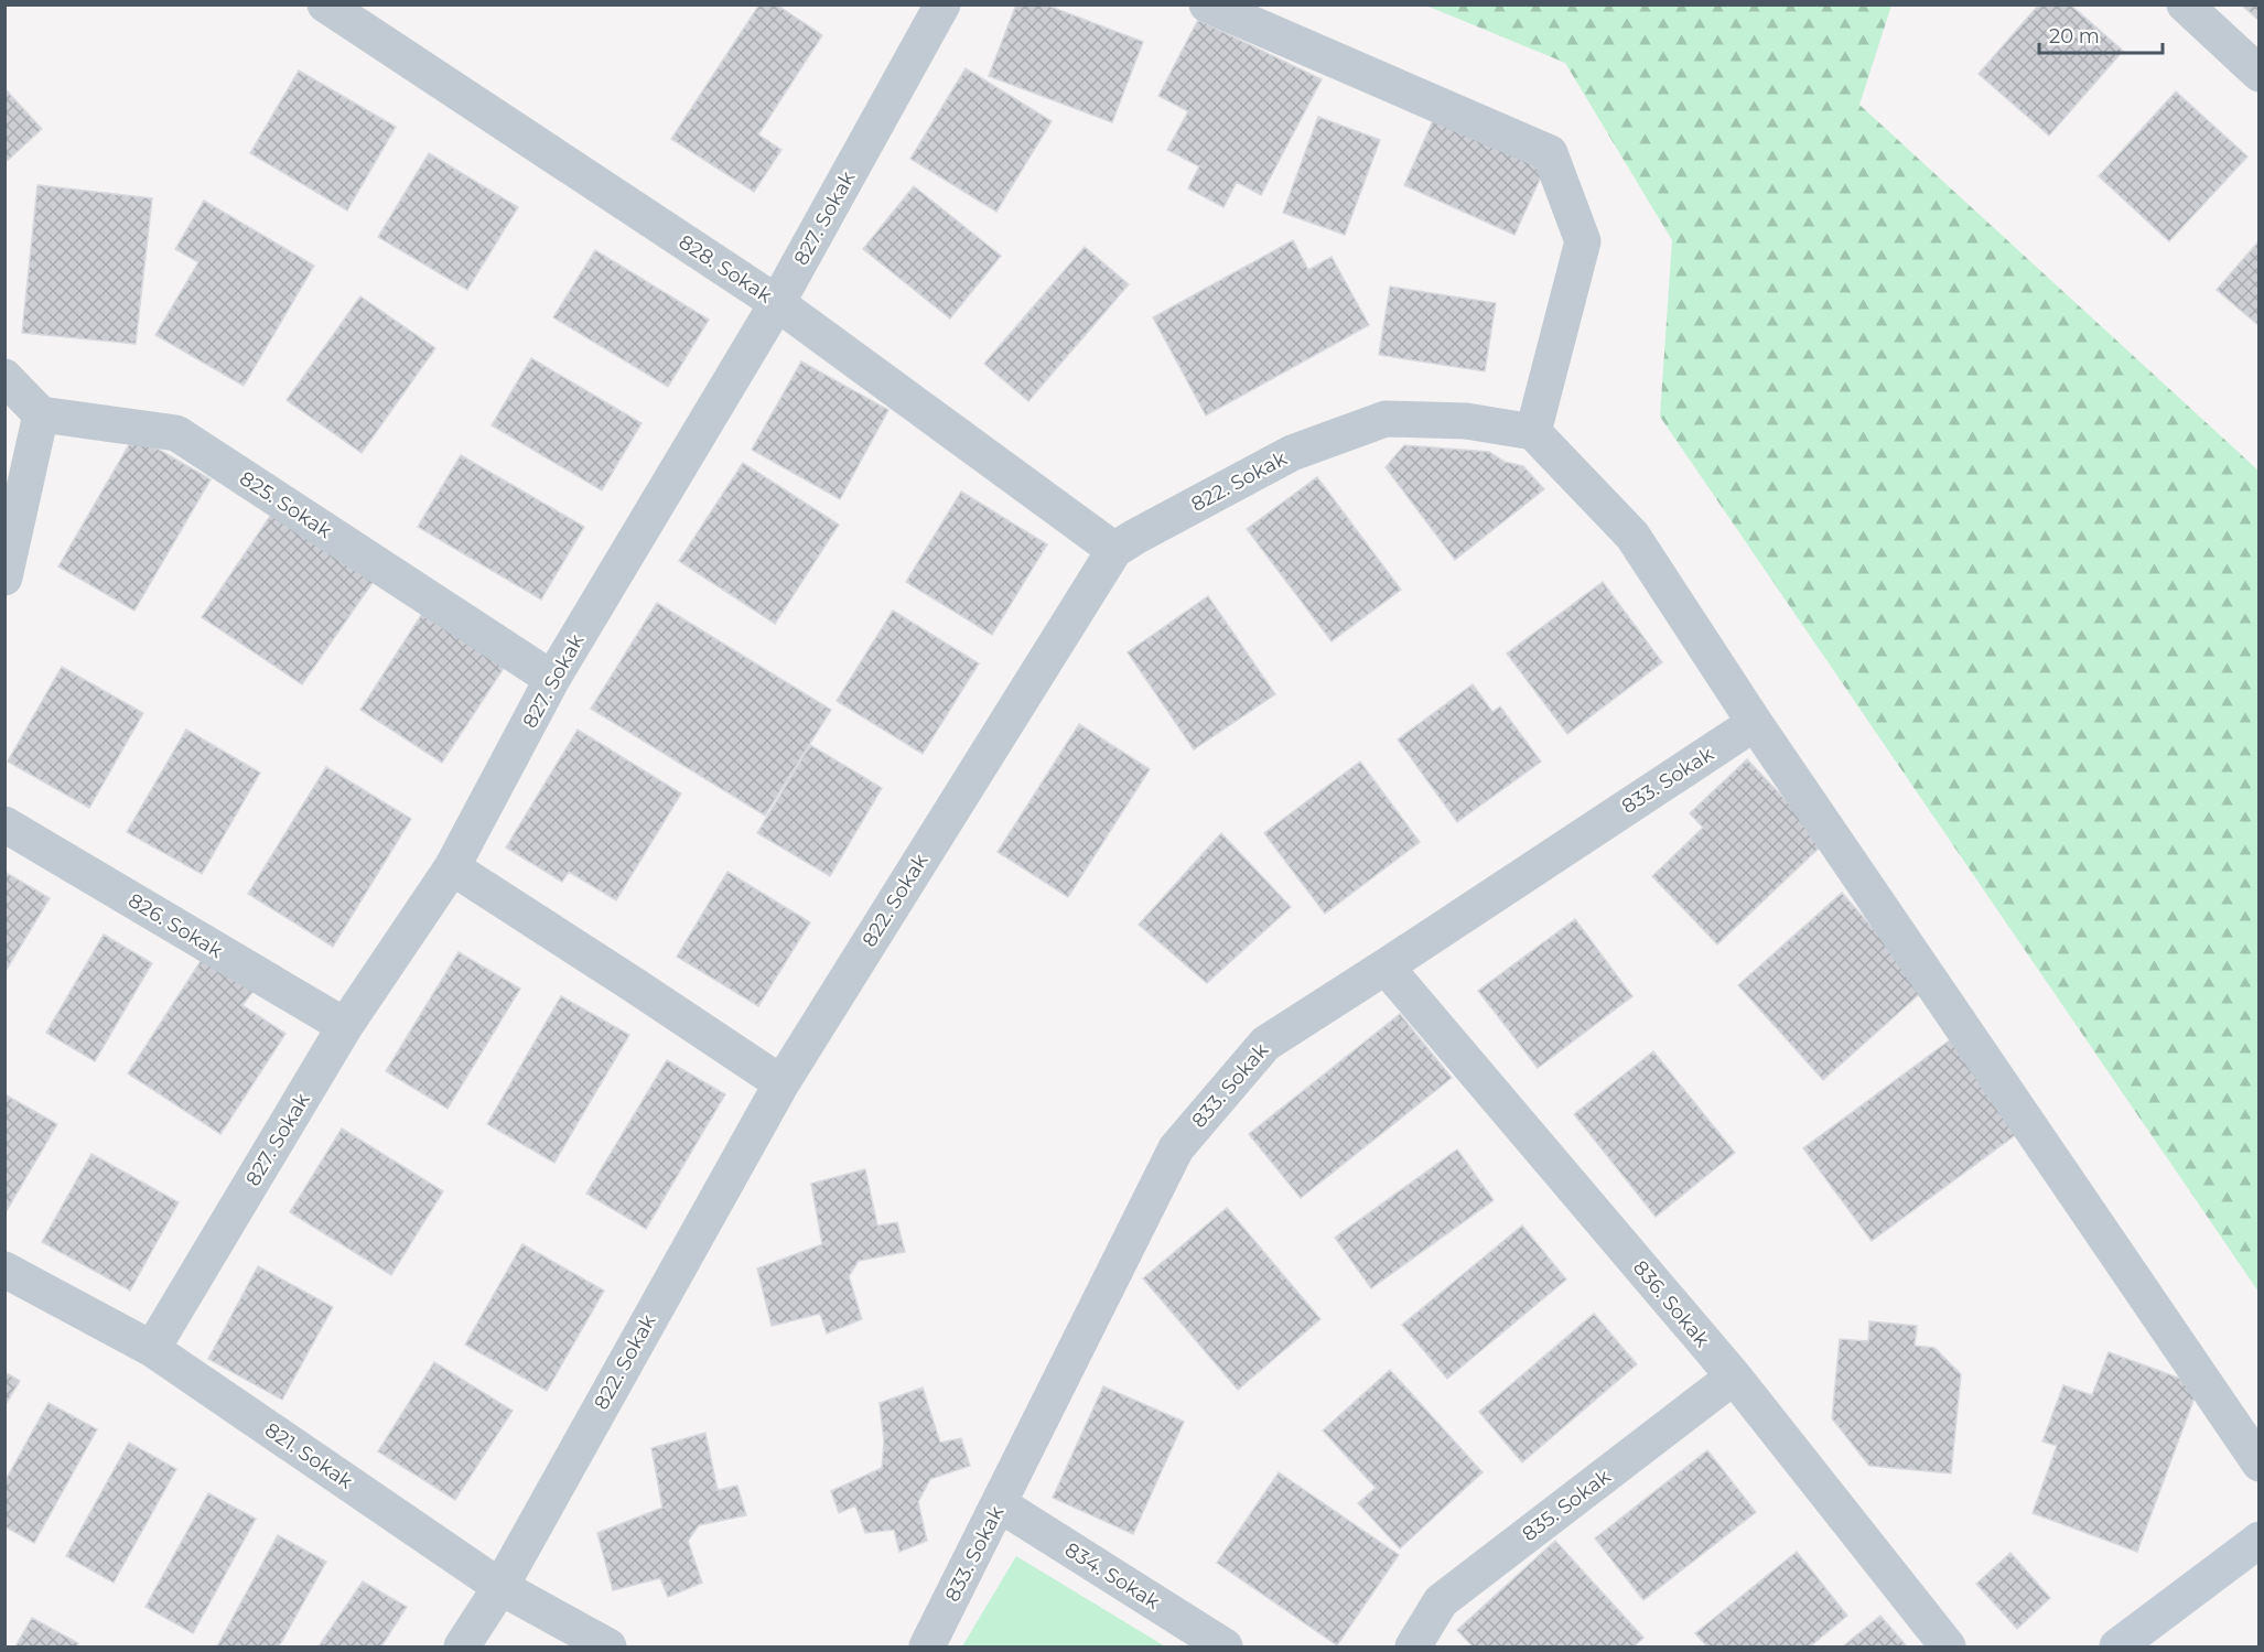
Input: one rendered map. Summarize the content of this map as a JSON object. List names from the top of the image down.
{
  "streets": {
    "street": [
      "827. Sokak",
      "828. Sokak",
      "822. Sokak",
      "825. Sokak",
      "833. Sokak",
      "826. Sokak",
      "836. Sokak",
      "821. Sokak",
      "835. Sokak",
      "834. Sokak"
    ]
  },
  "crossings": [
    ["827. Sokak", "828. Sokak"],
    ["827. Sokak", "825. Sokak"],
    ["827. Sokak", "826. Sokak"],
    ["827. Sokak", "821. Sokak"],
    ["828. Sokak", "822. Sokak"],
    ["822. Sokak", "821. Sokak"],
    ["833. Sokak", "836. Sokak"],
    ["833. Sokak", "834. Sokak"],
    ["836. Sokak", "835. Sokak"]
  ],
  "scale_bar": "20 m"
}
